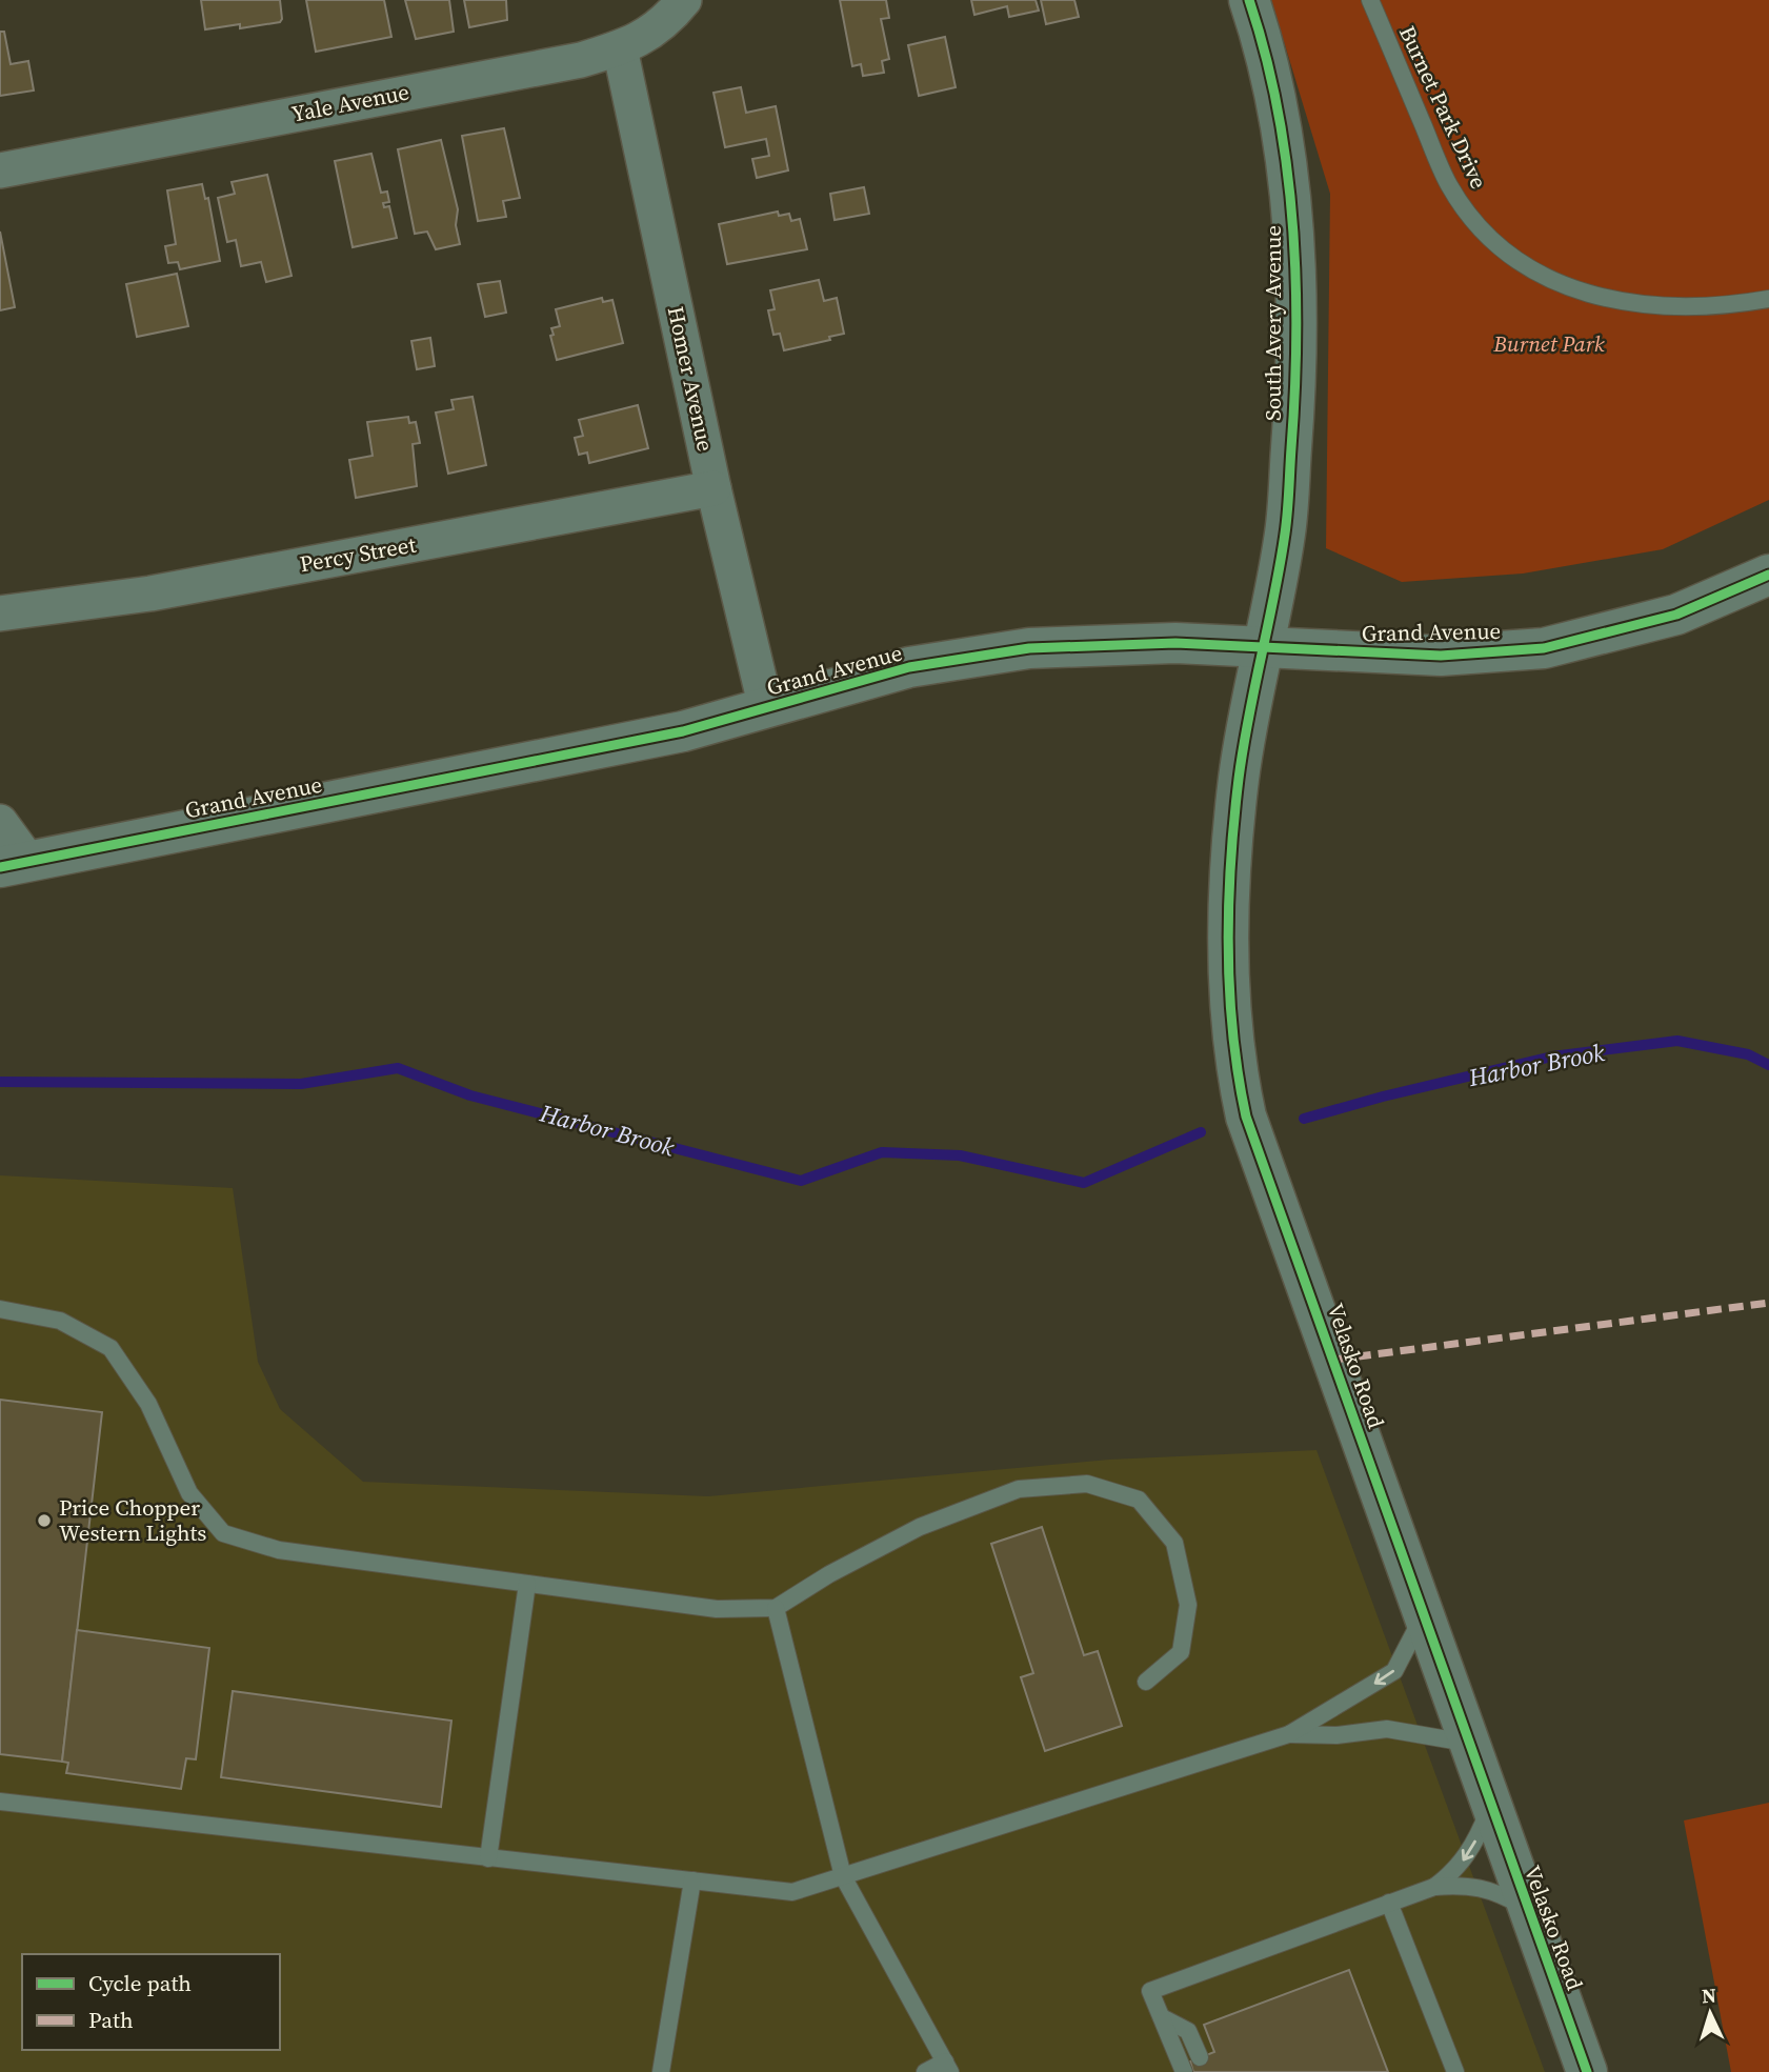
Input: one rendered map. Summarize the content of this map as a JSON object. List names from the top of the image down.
{
  "streets": {
    "street": [
      "Yale Avenue",
      "South Avery Avenue",
      "Homer Avenue",
      "Percy Street",
      "Grand Avenue",
      "Velasko Road"
    ],
    "lane": ["Burnet Park Drive"]
  },
  "crossings": [
    ["Yale Avenue", "Homer Avenue"],
    ["South Avery Avenue", "Grand Avenue"],
    ["South Avery Avenue", "Velasko Road"],
    ["Homer Avenue", "Percy Street"],
    ["Homer Avenue", "Grand Avenue"],
    ["Grand Avenue", "Velasko Road"]
  ],
  "water": ["Harbor Brook"],
  "parks": ["Burnet Park"],
  "places": ["Price Chopper Western Lights"],
  "legend": ["Cycle path", "Path"],
  "north": "top"
}
